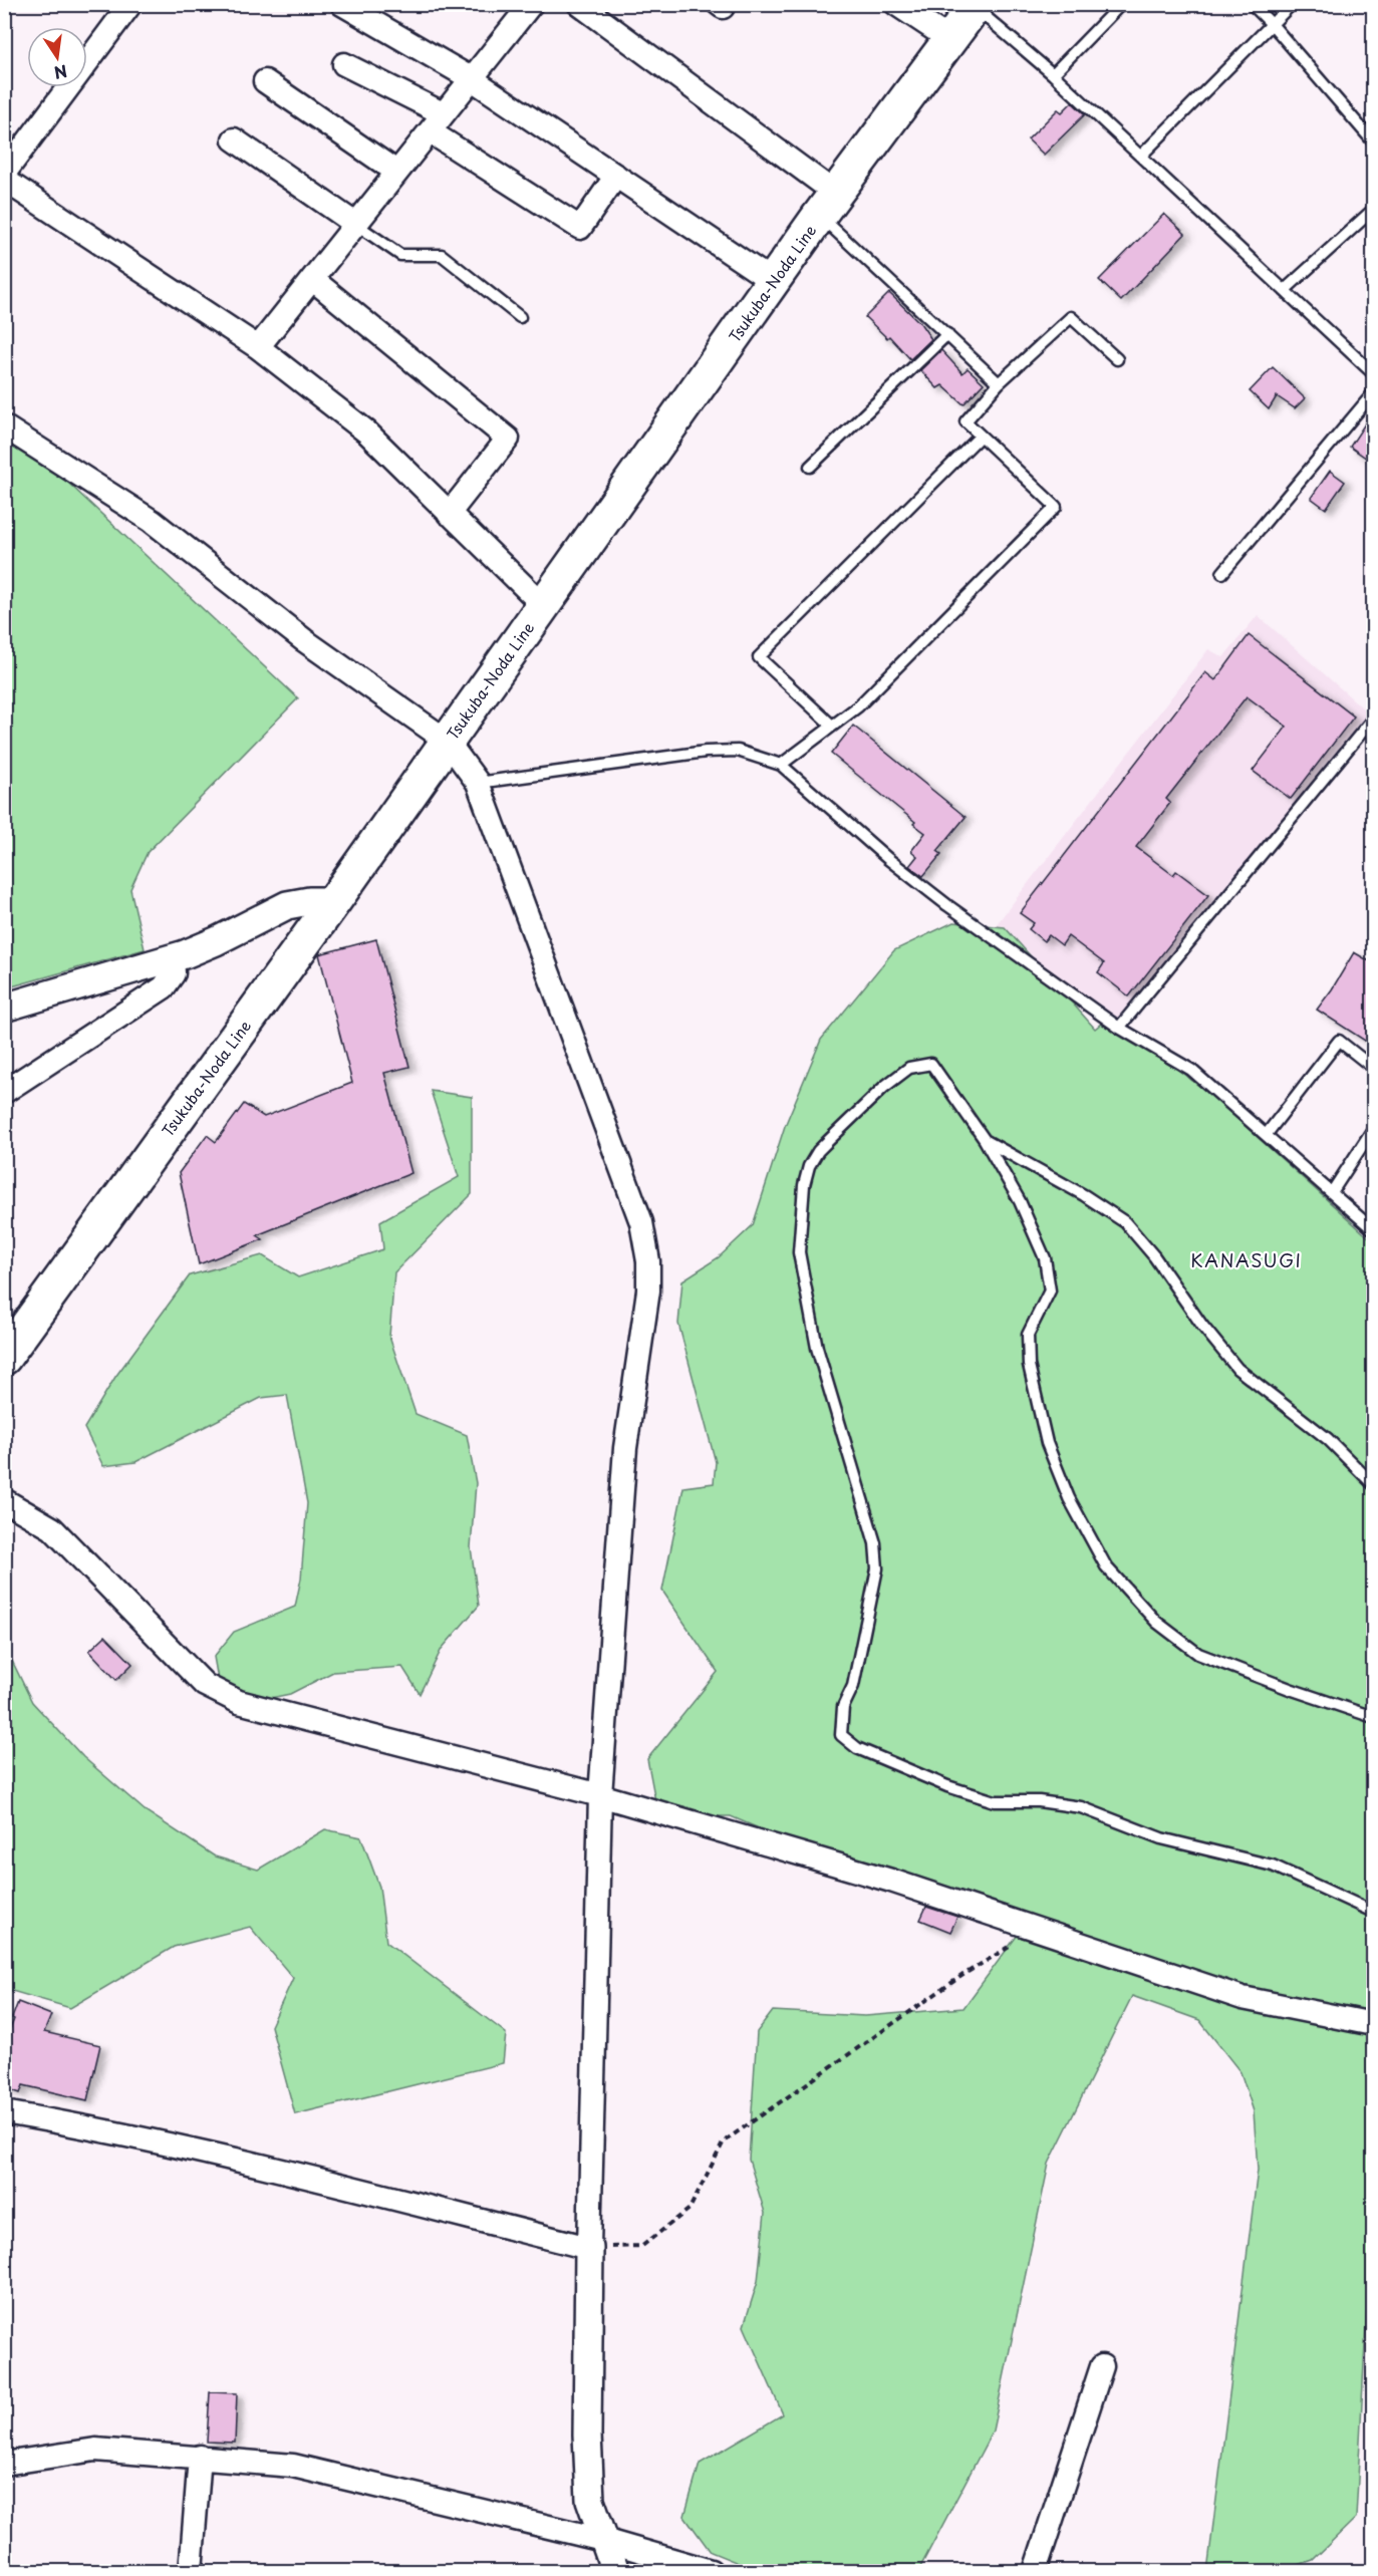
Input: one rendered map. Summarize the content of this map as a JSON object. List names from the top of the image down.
{
  "streets": {
    "main road": ["Tsukuba-Noda Line"]
  },
  "districts": ["KANASUGI"],
  "north": "bottom"
}
